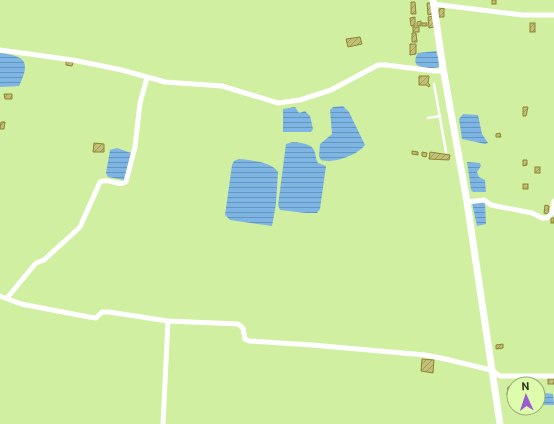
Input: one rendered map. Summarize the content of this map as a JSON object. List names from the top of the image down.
{
  "north": "top"
}
